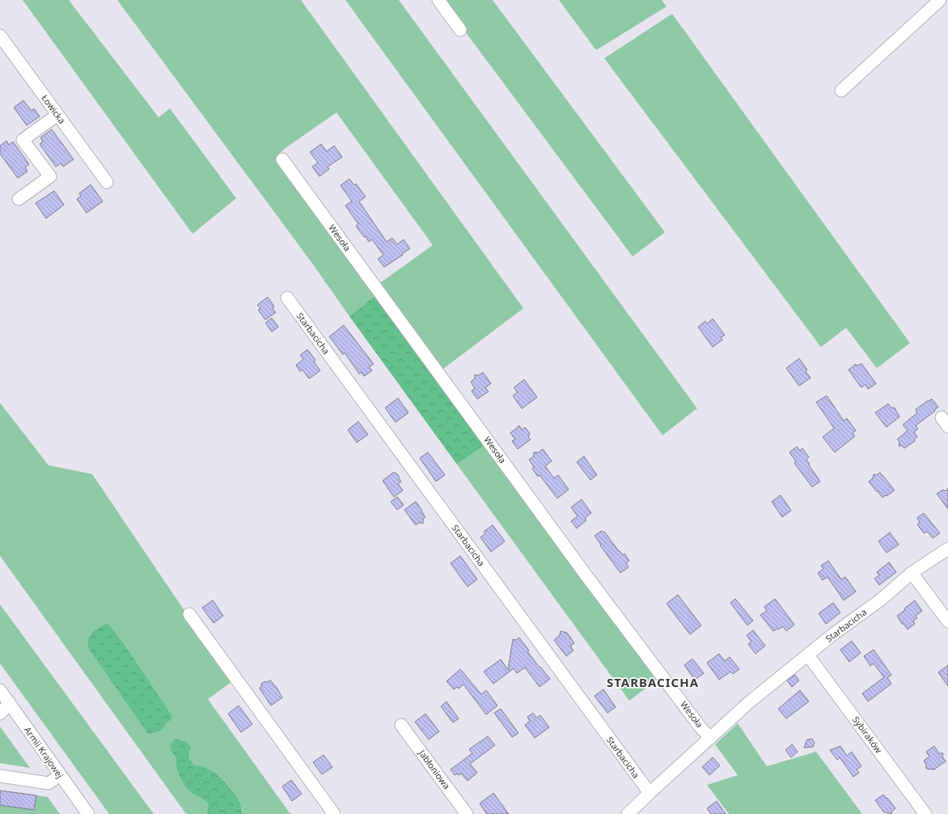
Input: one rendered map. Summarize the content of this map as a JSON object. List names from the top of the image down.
{
  "streets": {
    "street": [
      "Łowicka",
      "Wesoła",
      "Starbacicha",
      "Sybiraków",
      "Armii Krajowej",
      "Jabłoniowa"
    ]
  },
  "crossings": [
    ["Wesoła", "Starbacicha"],
    ["Starbacicha", "Sybiraków"]
  ],
  "districts": ["STARBACICHA"]
}
